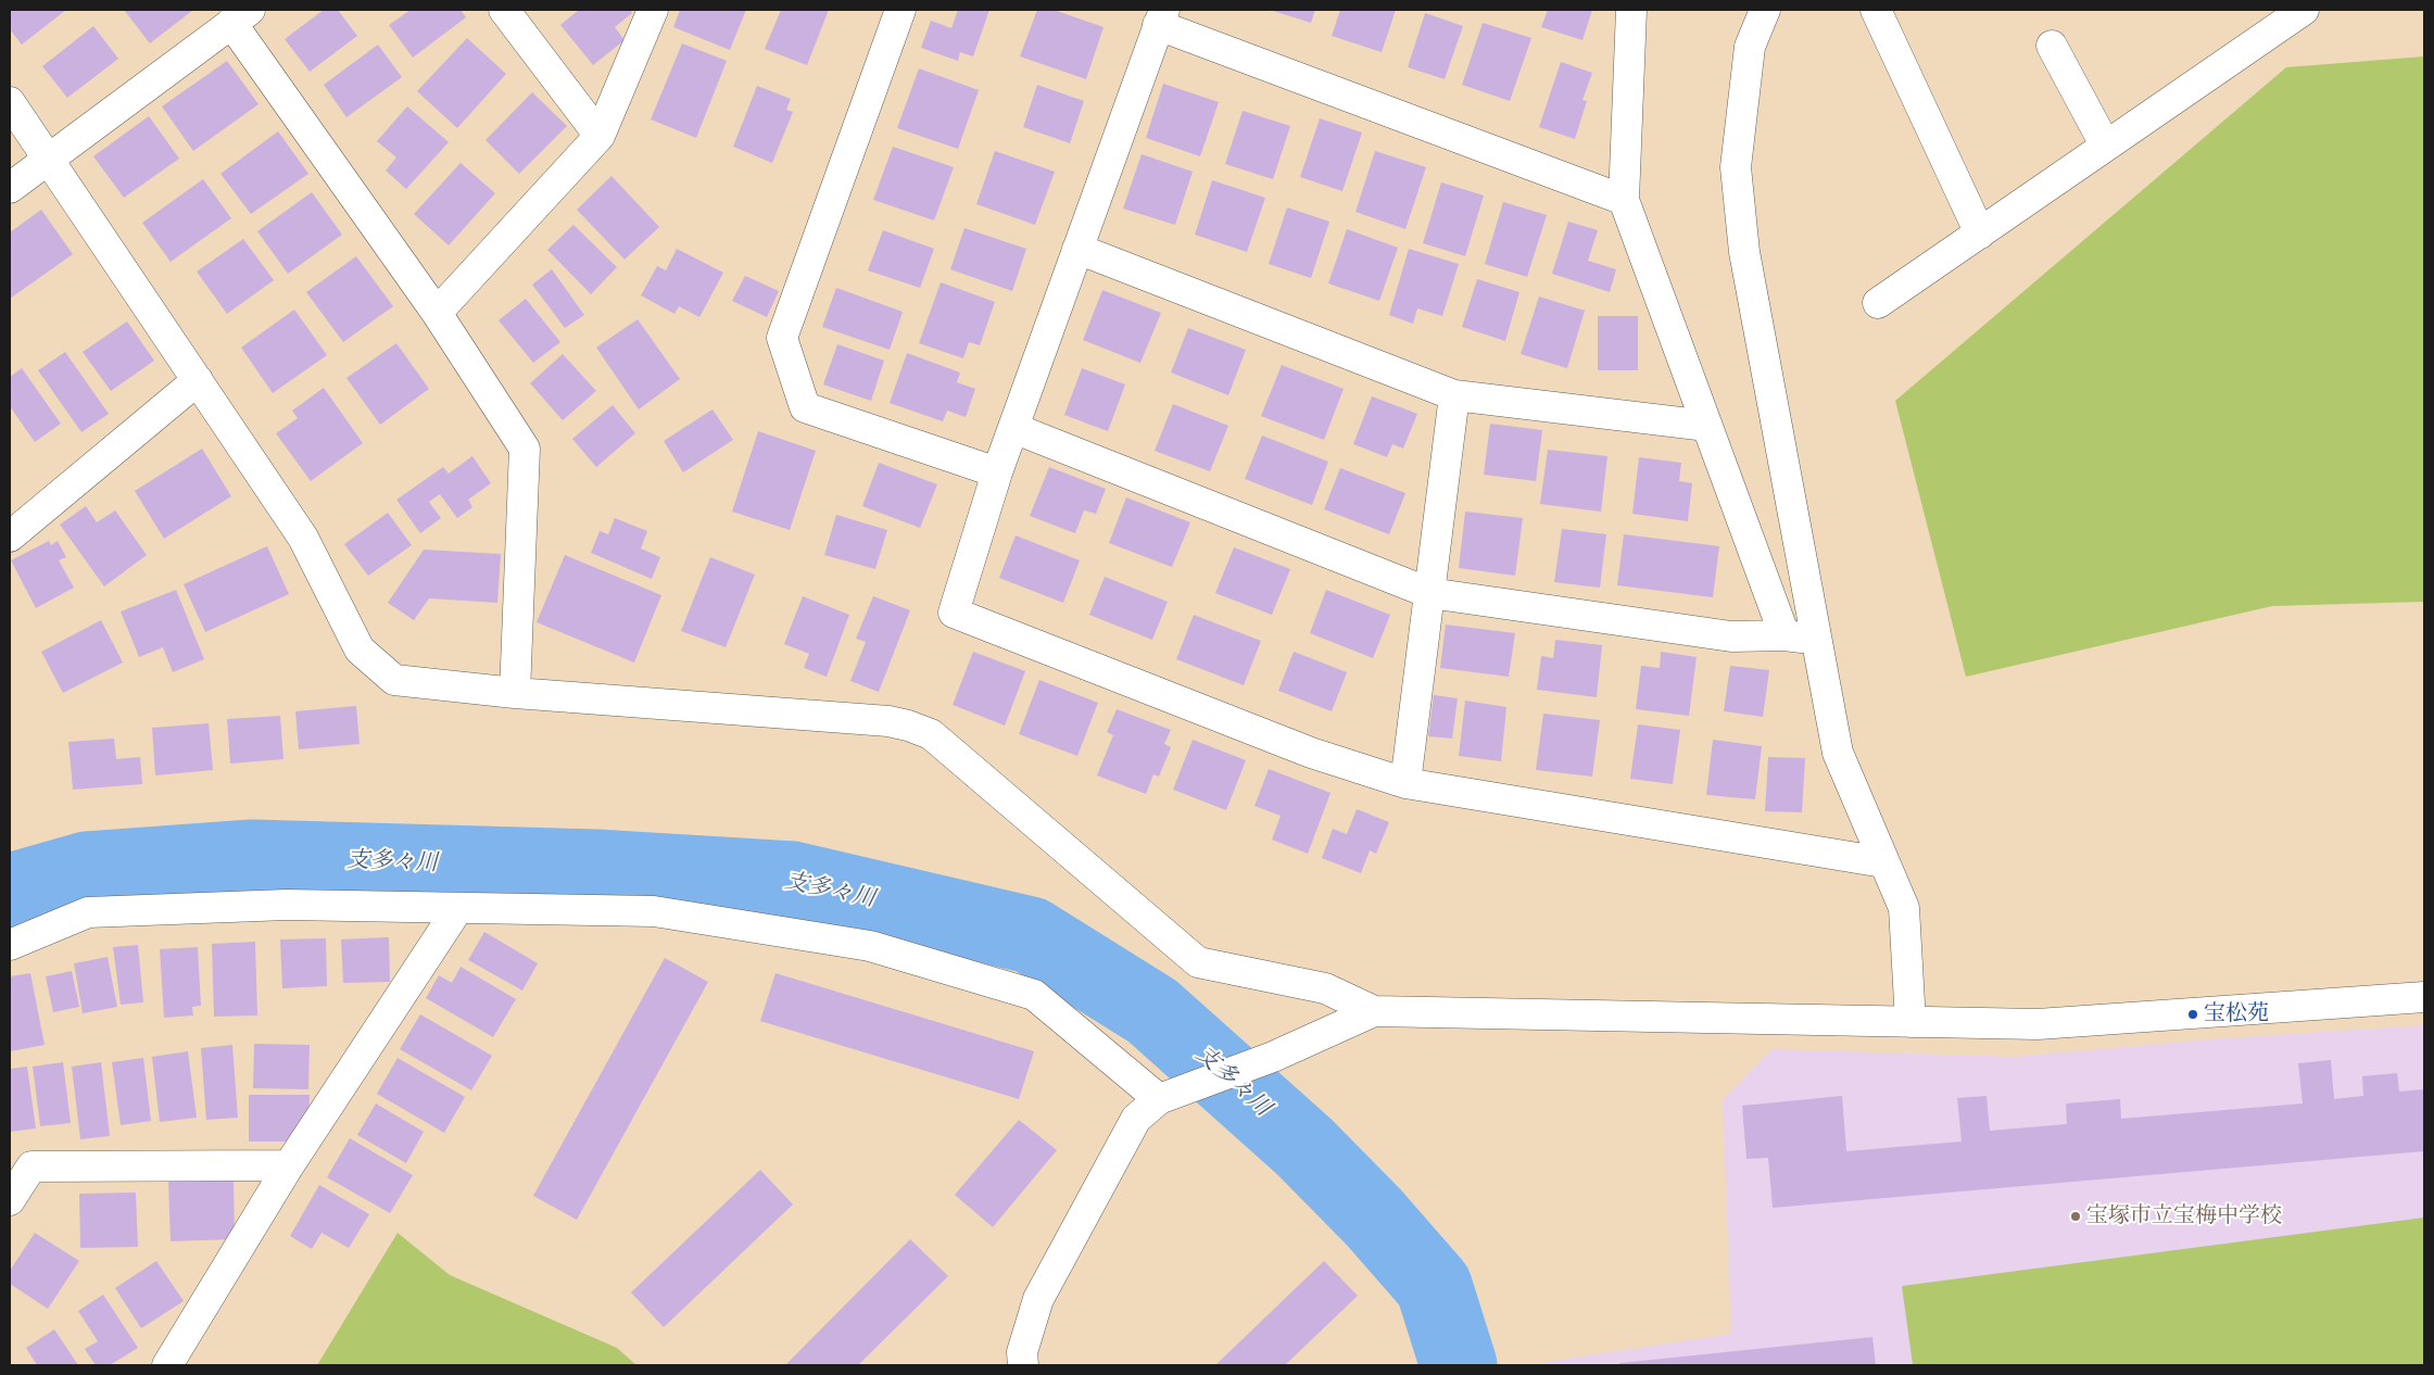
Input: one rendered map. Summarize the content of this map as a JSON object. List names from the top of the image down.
{
  "water": ["支多々川"],
  "places": ["宝松苑", "宝塚市立宝梅中学校"]
}
